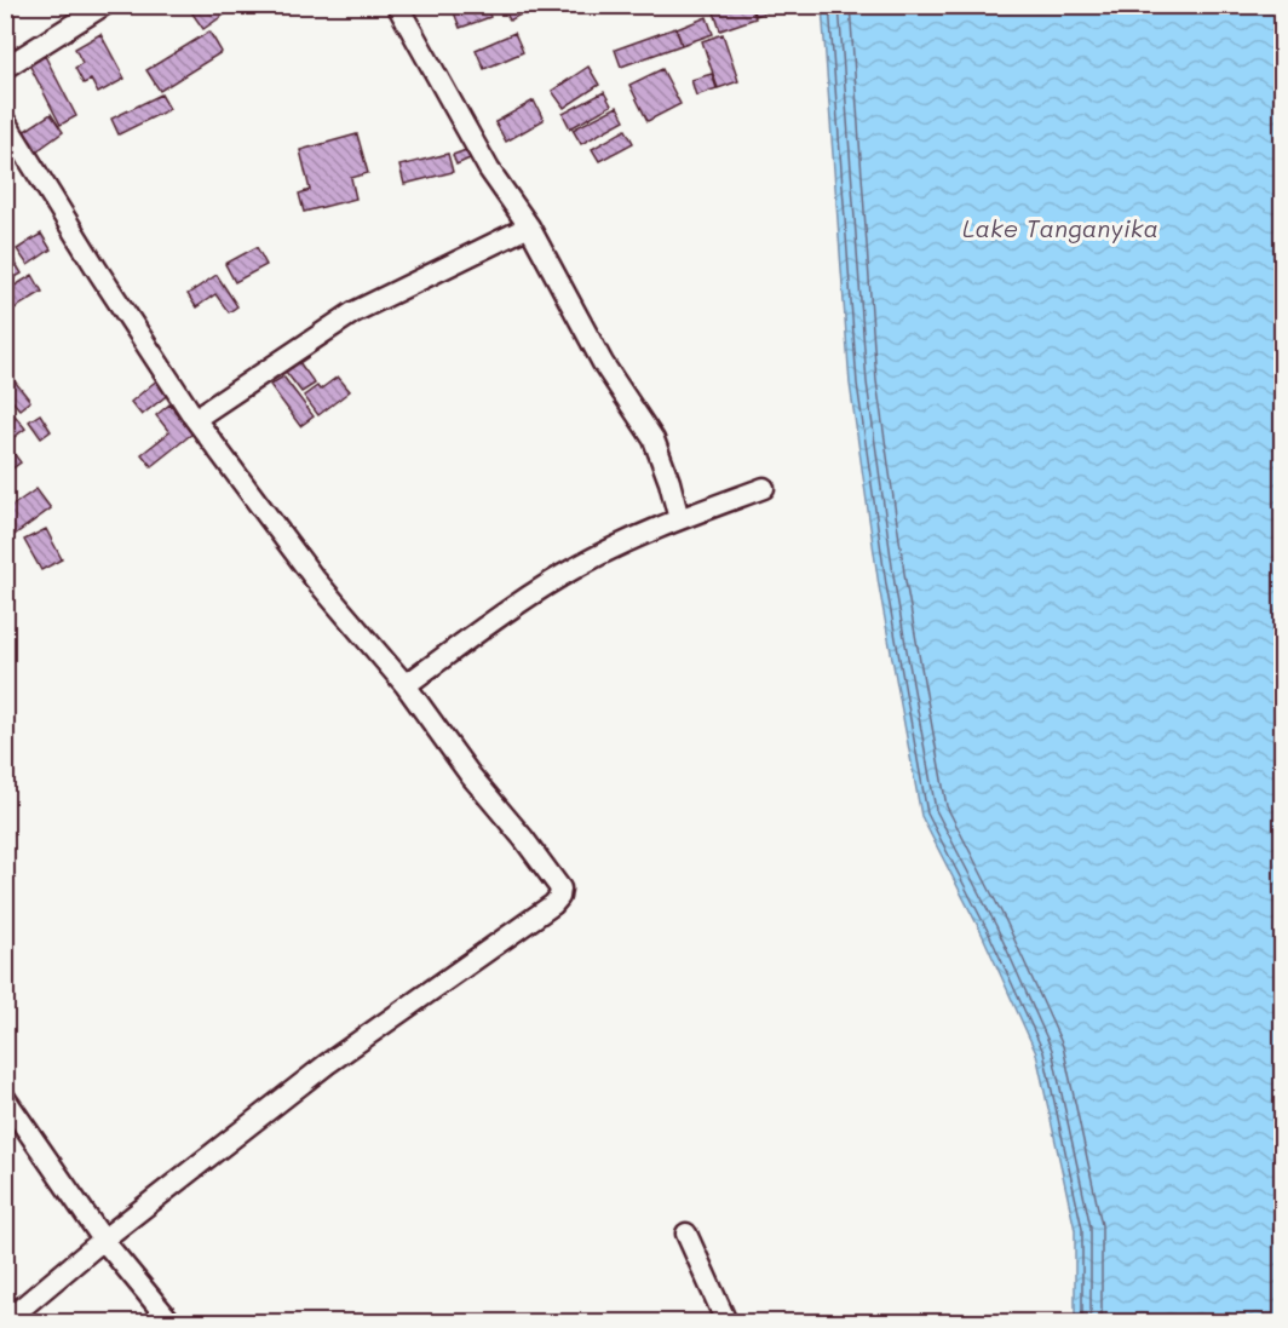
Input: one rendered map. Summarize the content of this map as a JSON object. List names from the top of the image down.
{
  "water": ["Lake Tanganyika"]
}
